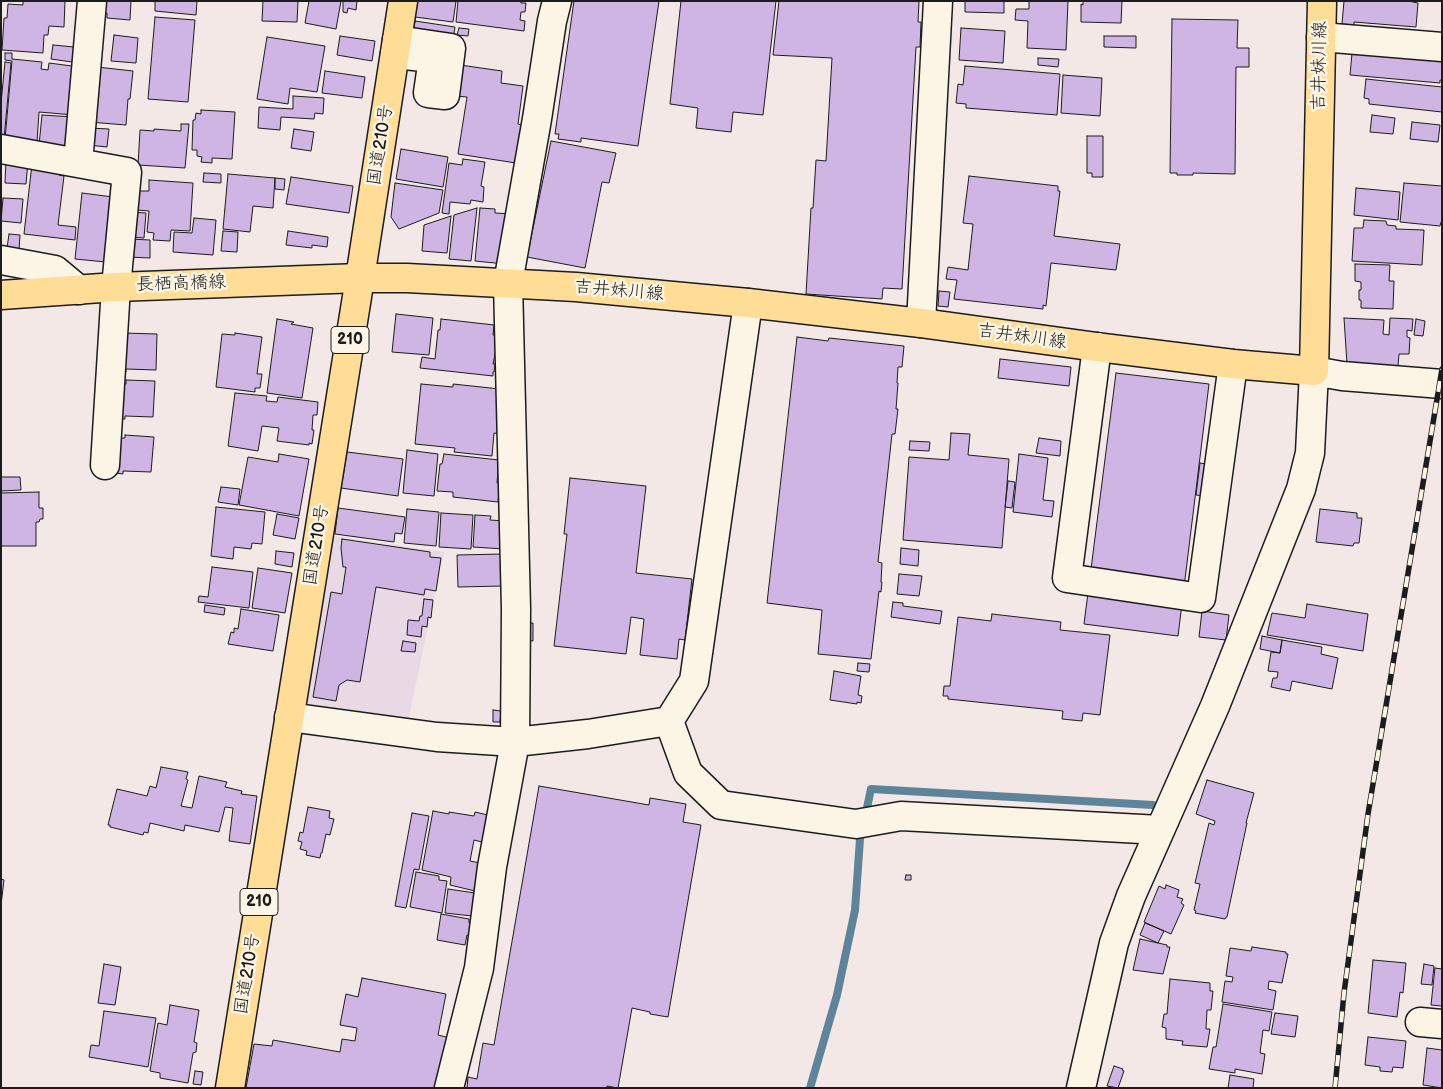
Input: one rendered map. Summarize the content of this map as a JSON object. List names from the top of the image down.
{
  "streets": {
    "main road": [
      "吉井妹川線",
      "国道210号",
      "長栖高橋線",
      "210"
    ]
  },
  "crossings": [
    ["吉井妹川線", "国道210号"],
    ["吉井妹川線", "長栖高橋線"],
    ["国道210号", "長栖高橋線"]
  ]
}
